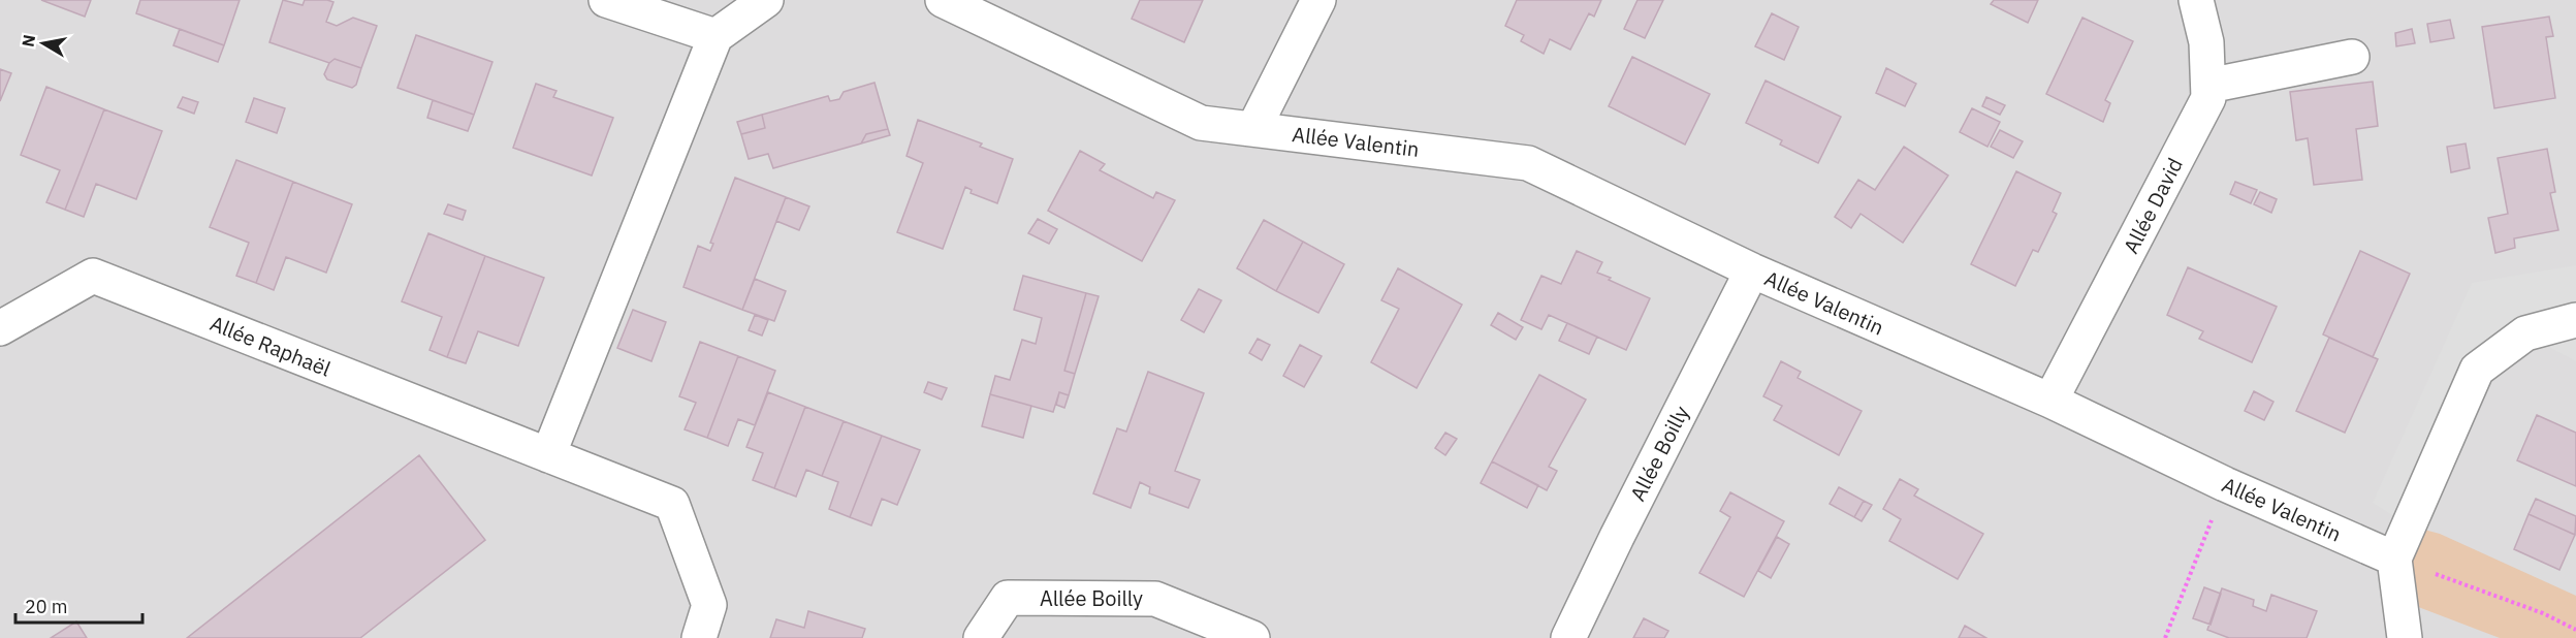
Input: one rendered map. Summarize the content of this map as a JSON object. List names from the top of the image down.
{
  "streets": {
    "street": [
      "Allée Valentin",
      "Allée David",
      "Allée Raphaël",
      "Allée Boilly"
    ]
  },
  "crossings": [
    ["Allée Valentin", "Allée David"],
    ["Allée Valentin", "Allée Boilly"]
  ],
  "scale_bar": "20 m",
  "north": "left"
}
